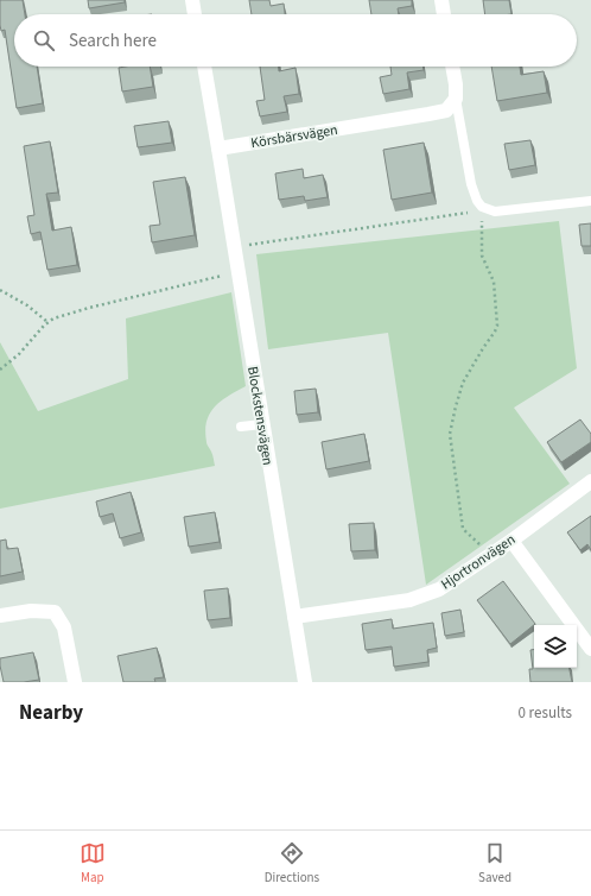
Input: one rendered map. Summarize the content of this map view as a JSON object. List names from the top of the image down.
{
  "streets": {
    "street": ["Körsbärsvägen", "Blockstensvägen", "Hjortronvägen"]
  },
  "crossings": [
    ["Körsbärsvägen", "Blockstensvägen"],
    ["Blockstensvägen", "Hjortronvägen"]
  ],
  "page": {
    "search": "Search here",
    "heading": ["Nearby", "0 results"],
    "nav": ["Map", "Directions", "Saved"]
  }
}
